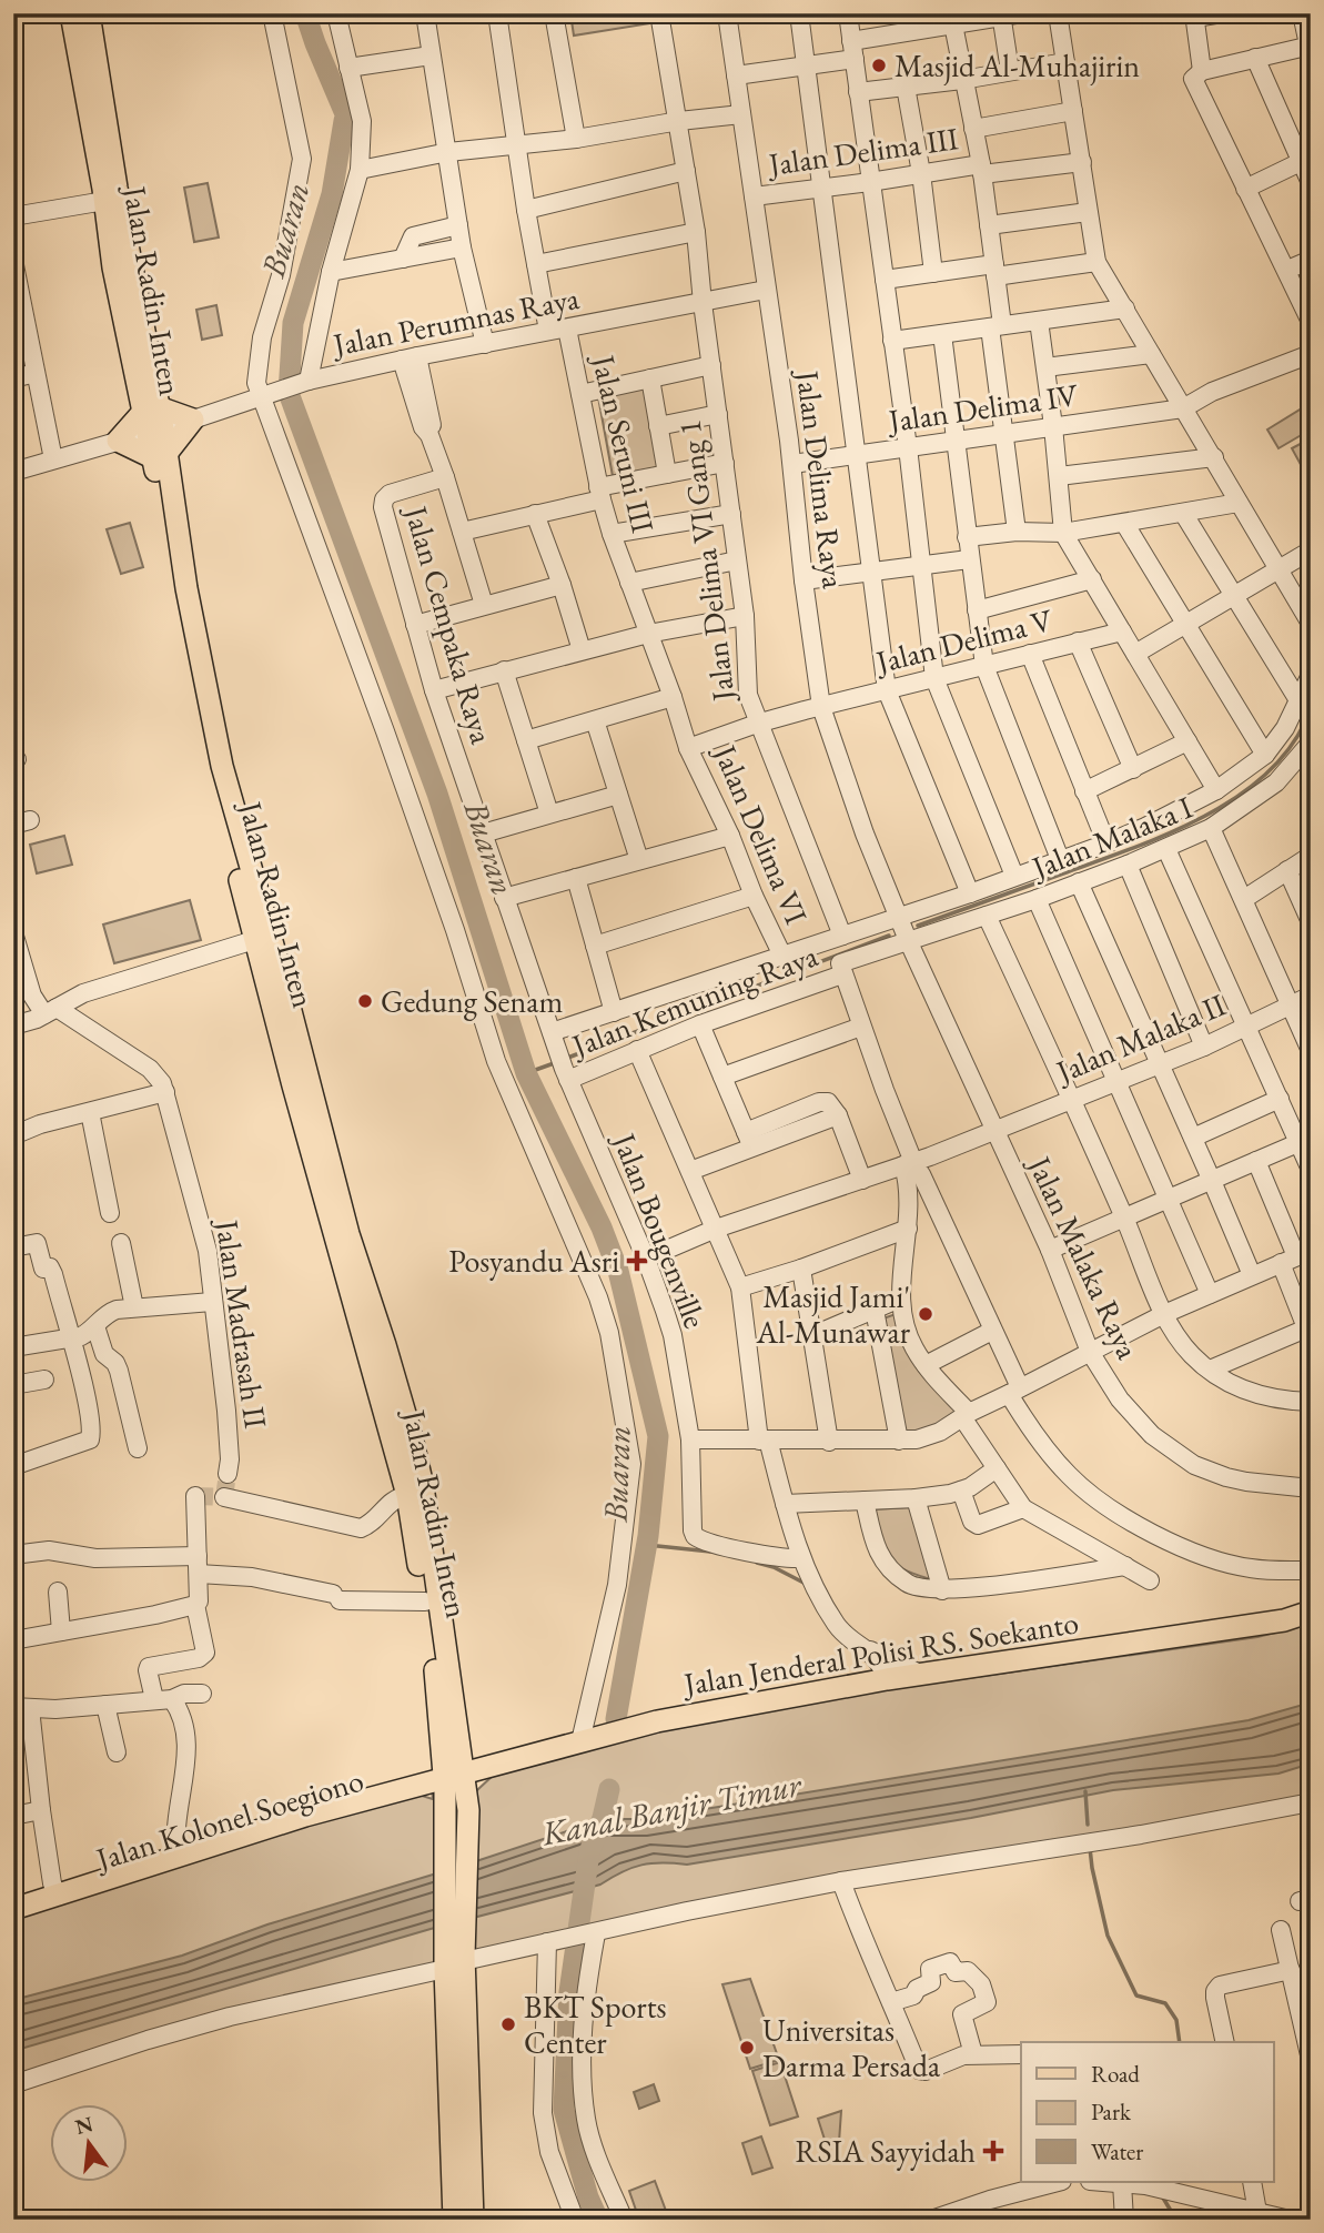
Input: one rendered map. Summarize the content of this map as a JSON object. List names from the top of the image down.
{
  "streets": {
    "main road": ["Jalan Radin Inten", "Jalan Jenderal Polisi RS. Soekanto", "Jalan Kolonel Soegiono"],
    "street": [
      "Jalan Delima III",
      "Jalan Perumnas Raya",
      "Jalan Delima IV",
      "Jalan Seruni III",
      "Jalan Delima Raya",
      "Jalan Delima VI Gang 1",
      "Jalan Cempaka Raya",
      "Jalan Delima V",
      "Jalan Delima VI",
      "Jalan Malaka I",
      "Jalan Kemuning Raya",
      "Jalan Malaka II",
      "Jalan Bougenville",
      "Jalan Malaka Raya",
      "Jalan Madrasah II"
    ]
  },
  "crossings": [
    ["Jalan Delima III", "Jalan Delima IV"],
    ["Jalan Delima III", "Jalan Delima Raya"],
    ["Jalan Radin Inten", "Jalan Jenderal Polisi RS. Soekanto"],
    ["Jalan Radin Inten", "Jalan Kolonel Soegiono"],
    ["Jalan Perumnas Raya", "Jalan Seruni III"],
    ["Jalan Perumnas Raya", "Jalan Delima Raya"],
    ["Jalan Perumnas Raya", "Jalan Delima VI Gang 1"],
    ["Jalan Delima IV", "Jalan Delima Raya"],
    ["Jalan Seruni III", "Jalan Delima VI"],
    ["Jalan Delima Raya", "Jalan Delima V"],
    ["Jalan Delima Raya", "Jalan Delima VI"],
    ["Jalan Delima Raya", "Jalan Malaka I"],
    ["Jalan Delima Raya", "Jalan Malaka Raya"],
    ["Jalan Delima VI Gang 1", "Jalan Delima VI"],
    ["Jalan Cempaka Raya", "Jalan Bougenville"],
    ["Jalan Delima V", "Jalan Delima VI"],
    ["Jalan Malaka I", "Jalan Kemuning Raya"],
    ["Jalan Malaka I", "Jalan Malaka Raya"],
    ["Jalan Kemuning Raya", "Jalan Bougenville"],
    ["Jalan Malaka II", "Jalan Bougenville"],
    ["Jalan Malaka II", "Jalan Malaka Raya"],
    ["Jalan Jenderal Polisi RS. Soekanto", "Jalan Kolonel Soegiono"]
  ],
  "water": ["Buaran", "Kanal Banjir Timur"],
  "places": {
    "other": [
      "Masjid Al-Muhajirin",
      "Gedung Senam",
      "Masjid Jami' Al-Munawar",
      "BKT Sports Center",
      "Universitas Darma Persada"
    ],
    "health": ["Posyandu Asri", "RSIA Sayyidah"]
  },
  "legend": ["Road", "Park", "Water"],
  "north": "top"
}
